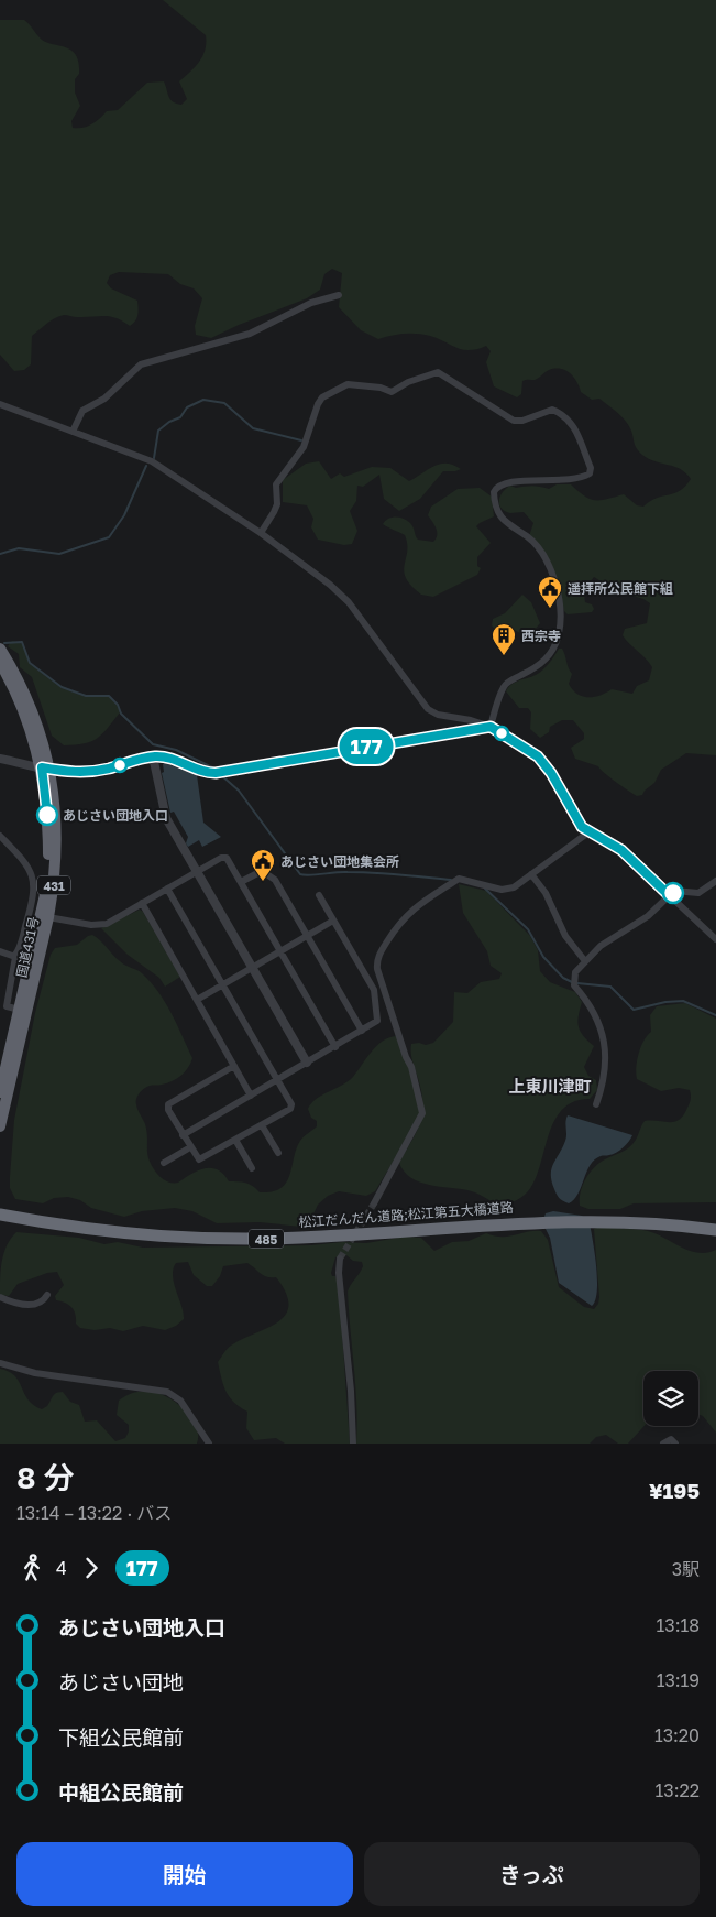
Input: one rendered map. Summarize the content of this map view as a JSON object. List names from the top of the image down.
{
  "streets": {
    "highway": [
      "431",
      "国道431号",
      "松江だんだん道路;松江第五大橋道路",
      "485"
    ]
  },
  "districts": ["上東川津町"],
  "places": {
    "public building": ["遥拝所公民館下組", "あじさい団地集会所"],
    "building": ["西宗寺"],
    "other": ["あじさい団地入口"]
  },
  "lines": ["bus line 177"],
  "page": {
    "on_map": "177",
    "heading": ["8 分", "13:14 – 13:22 · バス", "¥195"],
    "legs": ["4", "177", "3駅"],
    "list": [
      {
        "name": "あじさい団地入口",
        "value": "13:18"
      },
      {
        "name": "あじさい団地",
        "value": "13:19"
      },
      {
        "name": "下組公民館前",
        "value": "13:20"
      },
      {
        "name": "中組公民館前",
        "value": "13:22"
      }
    ],
    "buttons": ["開始", "きっぷ"]
  }
}
